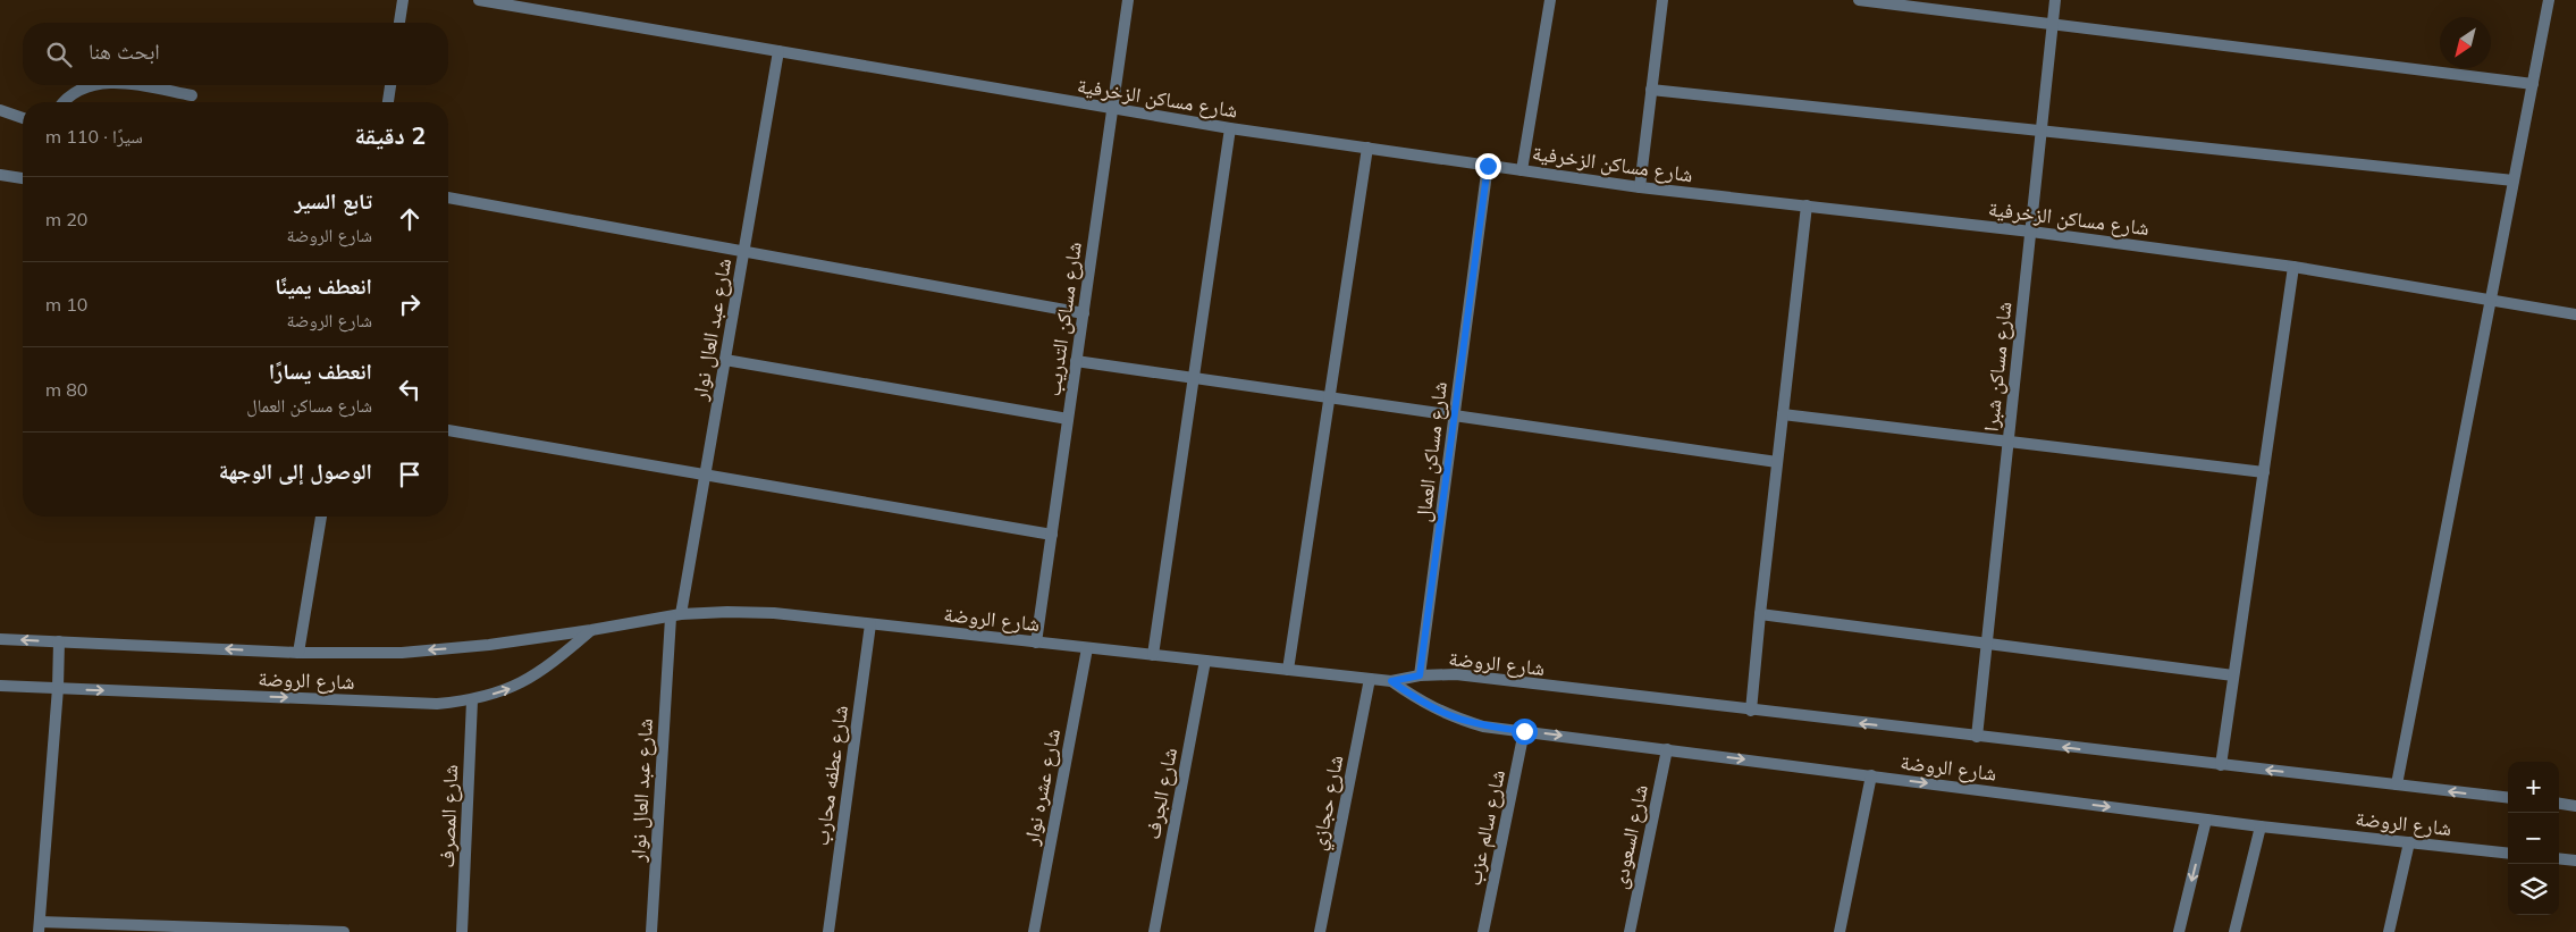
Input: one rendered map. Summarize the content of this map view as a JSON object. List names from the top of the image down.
{
  "streets": {
    "street": [
      "شارع مساكن الزخرفية",
      "شارع مساكن التدريب",
      "شارع عبد العال نوار",
      "شارع مساكن شبرا",
      "شارع مساكن العمال",
      "شارع الروضة",
      "شارع عطفه محارب",
      "شارع عشره نوار",
      "شارع الجرف",
      "شارع حجازي",
      "شارع المصرف",
      "شارع سالم عزب",
      "شارع السعودى"
    ]
  },
  "crossings": [
    ["شارع مساكن الزخرفية", "شارع مساكن التدريب"],
    ["شارع مساكن الزخرفية", "شارع عبد العال نوار"],
    ["شارع مساكن الزخرفية", "شارع مساكن شبرا"],
    ["شارع مساكن الزخرفية", "شارع مساكن العمال"],
    ["شارع مساكن التدريب", "شارع الروضة"],
    ["شارع عبد العال نوار", "شارع الروضة"],
    ["شارع مساكن شبرا", "شارع الروضة"],
    ["شارع مساكن العمال", "شارع الروضة"],
    ["شارع الروضة", "شارع عطفه محارب"],
    ["شارع الروضة", "شارع عشره نوار"],
    ["شارع الروضة", "شارع الجرف"],
    ["شارع الروضة", "شارع حجازي"],
    ["شارع الروضة", "شارع المصرف"],
    ["شارع الروضة", "شارع سالم عزب"],
    ["شارع الروضة", "شارع السعودى"]
  ],
  "north": "bottom left",
  "page": {
    "search": "ابحث هنا",
    "heading": ["2 دقيقة", "سيرًا · 110 m"],
    "list": [
      ["تابع السير", "شارع الروضة", "20 m"],
      ["انعطف يمينًا", "شارع الروضة", "10 m"],
      ["انعطف يسارًا", "شارع مساكن العمال", "80 m"],
      "الوصول إلى الوجهة"
    ],
    "map_buttons": ["+", "−"]
  }
}
